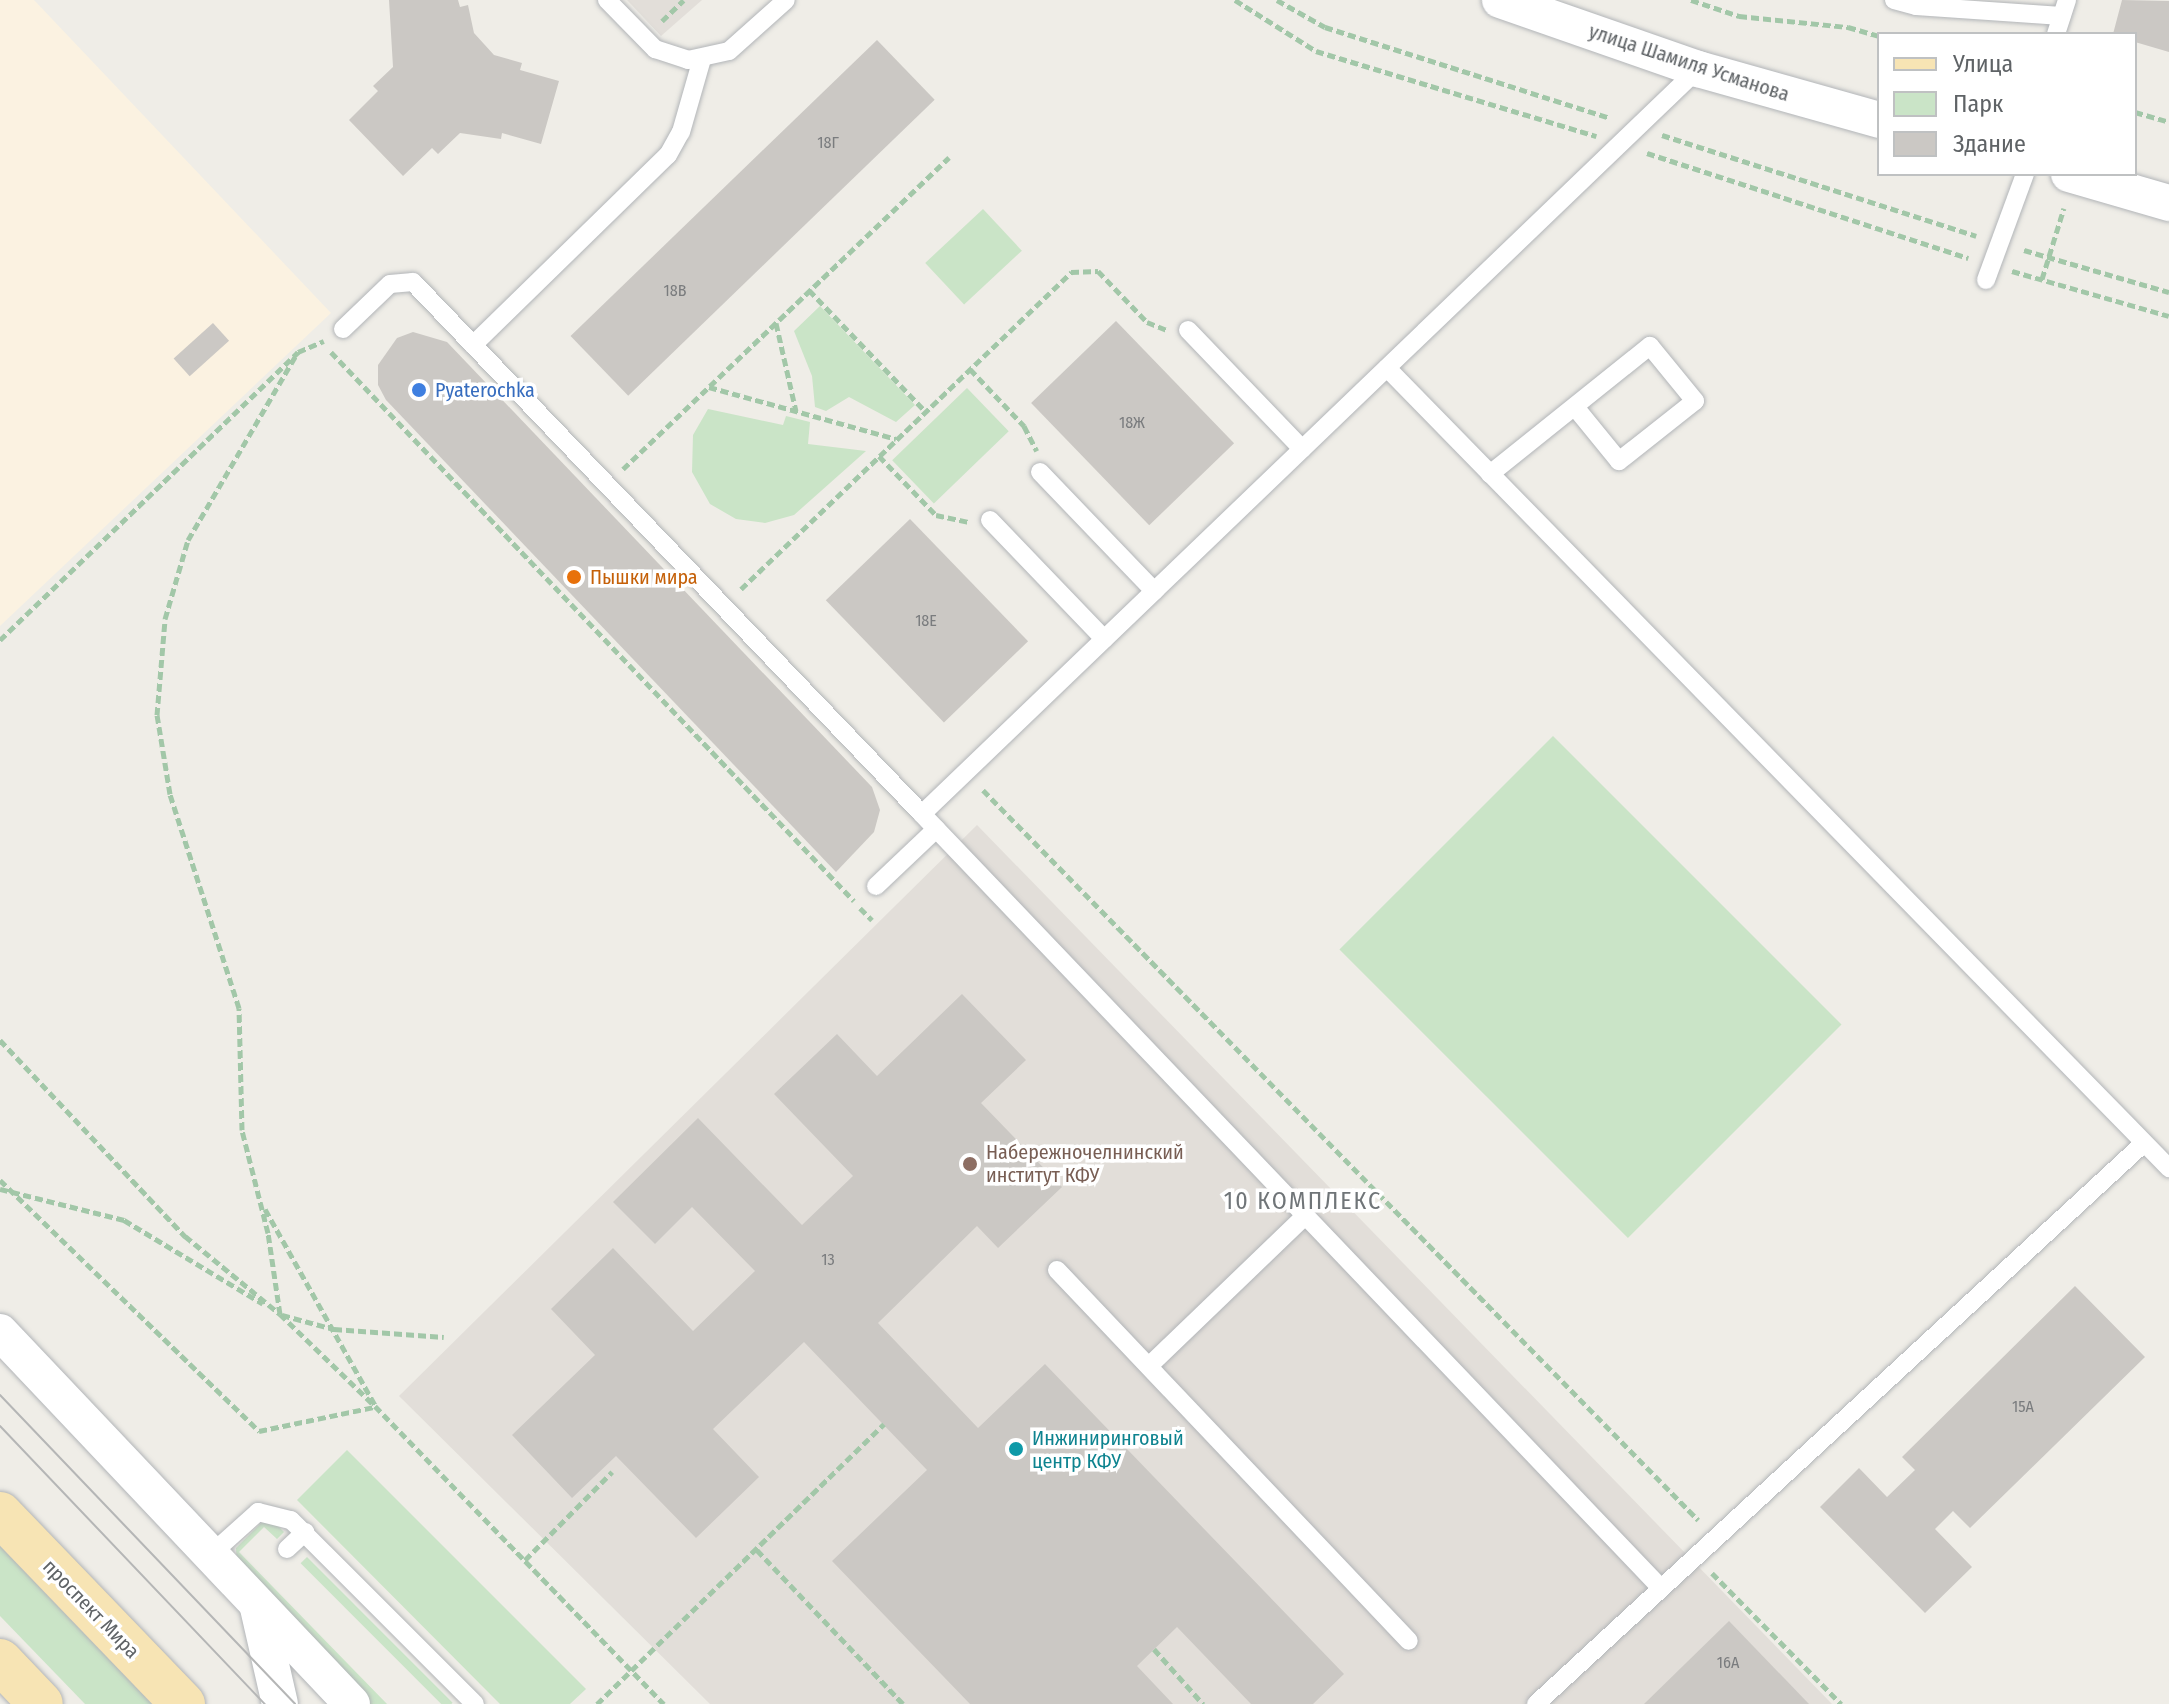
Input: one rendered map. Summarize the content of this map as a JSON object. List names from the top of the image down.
{
  "streets": {
    "main road": ["проспект Мира"],
    "street": ["улица Шамиля Усманова"]
  },
  "districts": ["10 КОМПЛЕКС"],
  "places": [
    "Pyaterochka",
    "Пышки мира",
    "Набережночелнинский институт КФУ",
    "Инжиниринговый центр КФУ"
  ],
  "house_numbers": [
    "18Г",
    "18В",
    "18Ж",
    "18Е",
    "13",
    "15А",
    "16А"
  ],
  "legend": ["Улица", "Парк", "Здание"]
}
